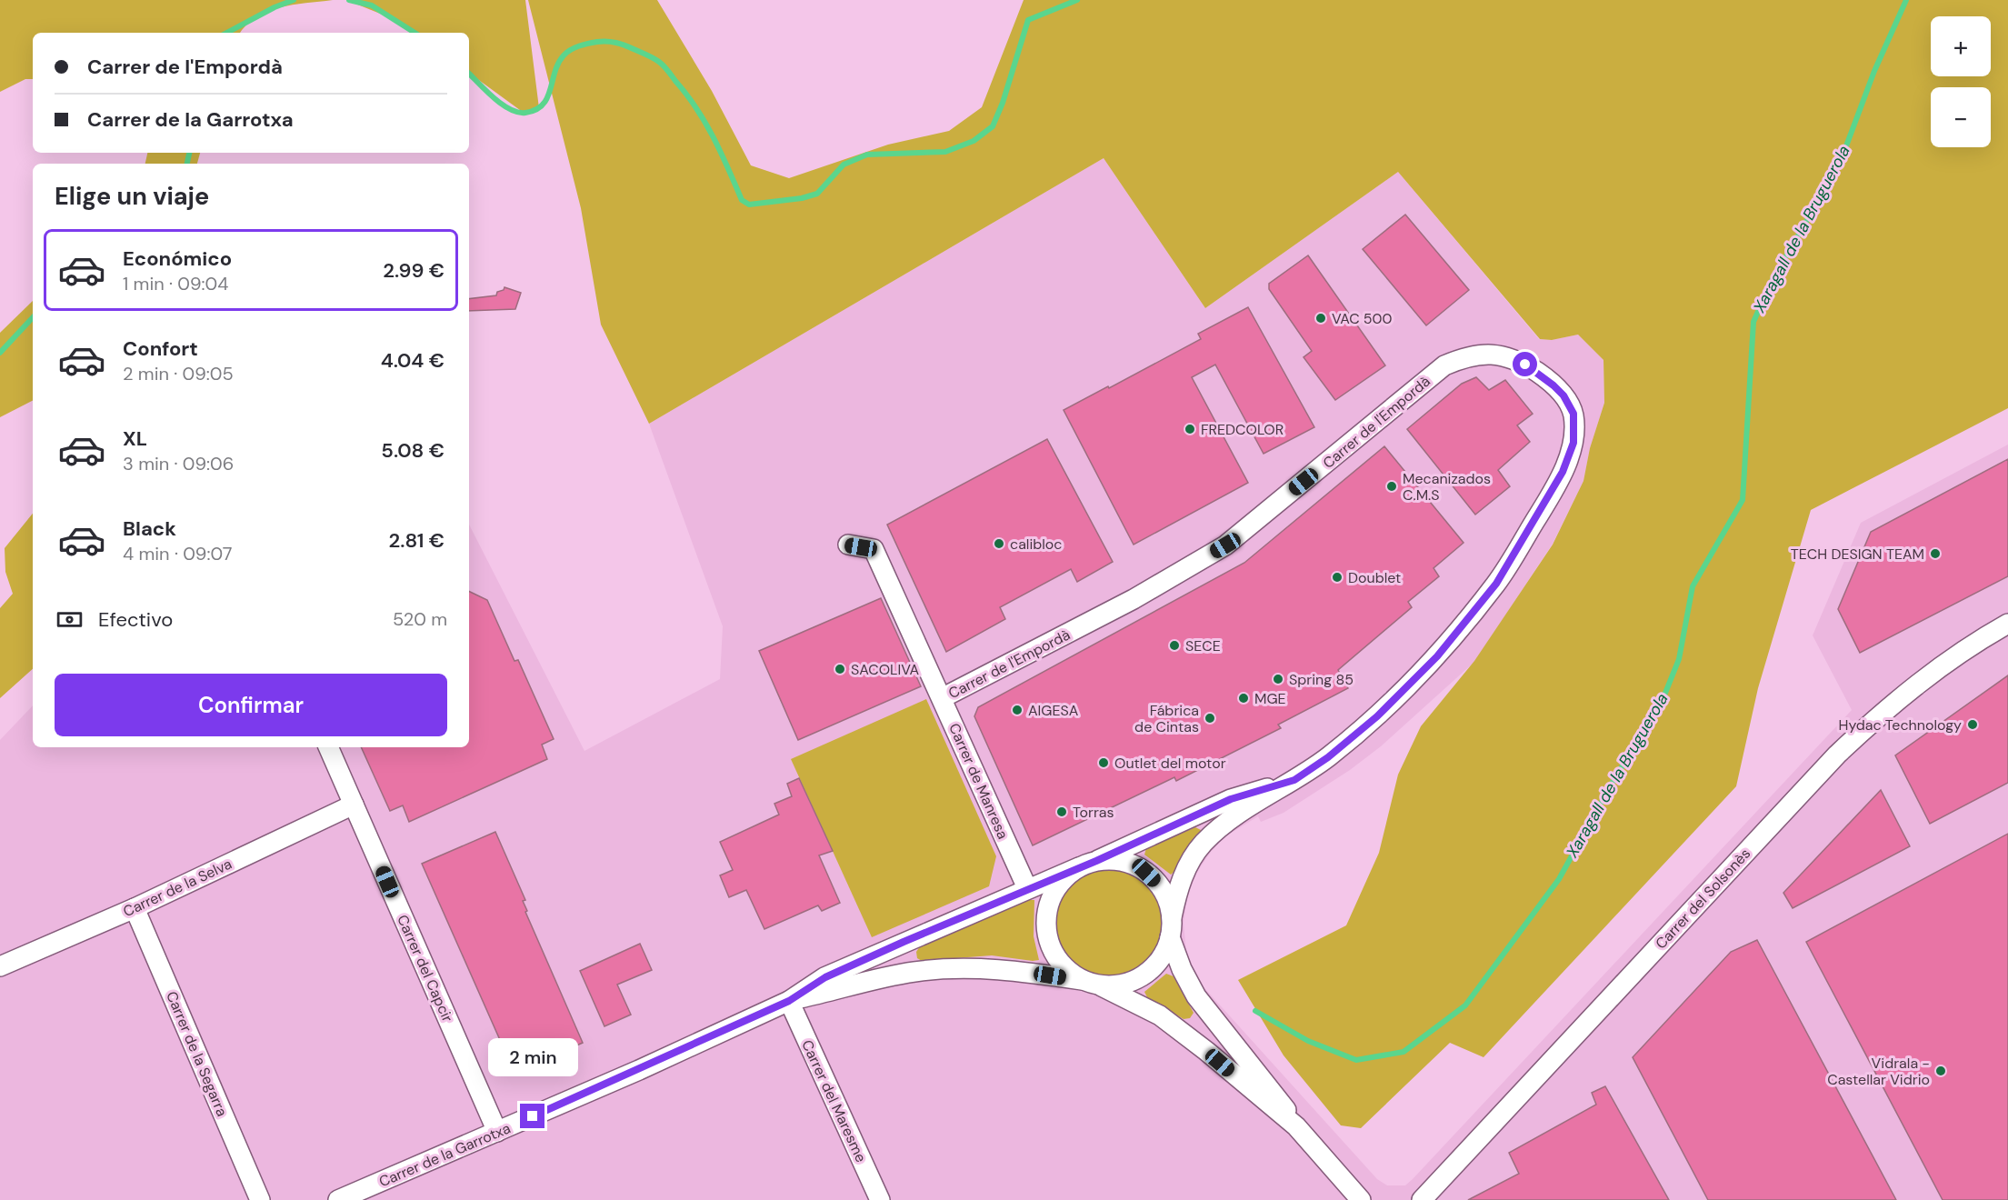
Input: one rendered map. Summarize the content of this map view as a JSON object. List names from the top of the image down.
{
  "streets": {
    "street": [
      "Carrer de l'Empordà",
      "Carrer de Manresa",
      "Carrer de la Selva",
      "Carrer del Solsonès",
      "Carrer del Capcir",
      "Carrer de la Segarra",
      "Carrer del Maresme",
      "Carrer de la Garrotxa"
    ]
  },
  "crossings": [
    ["Carrer de l'Empordà", "Carrer de Manresa"],
    ["Carrer de l'Empordà", "Carrer de la Garrotxa"],
    ["Carrer de Manresa", "Carrer de la Garrotxa"],
    ["Carrer de la Selva", "Carrer del Capcir"],
    ["Carrer de la Selva", "Carrer de la Segarra"],
    ["Carrer del Capcir", "Carrer de la Garrotxa"],
    ["Carrer del Maresme", "Carrer de la Garrotxa"]
  ],
  "water": ["Xaragall de la Bruguerola"],
  "places": [
    "VAC 500",
    "FREDCOLOR",
    "Mecanizados C.M.S",
    "calibloc",
    "TECH DESIGN TEAM",
    "Doublet",
    "SECE",
    "SACOLIVA",
    "Spring 85",
    "MGE",
    "AIGESA",
    "Fábrica de Cintas",
    "Hydac Technology",
    "Outlet del motor",
    "Torras",
    "Vidrala - Castellar Vidrio"
  ],
  "page": {
    "map_buttons": ["+", "−"],
    "banner": ["Carrer de l'Empordà", "Carrer de la Garrotxa"],
    "heading": "Elige un viaje",
    "list": [
      {
        "name": "Económico",
        "note": "1 min · 09:04",
        "value": "2.99 €"
      },
      {
        "name": "Confort",
        "note": "2 min · 09:05",
        "value": "4.04 €"
      },
      {
        "name": "XL",
        "note": "3 min · 09:06",
        "value": "5.08 €"
      },
      {
        "name": "Black",
        "note": "4 min · 09:07",
        "value": "2.81 €"
      }
    ],
    "pay": ["Efectivo", "520 m"],
    "buttons": "Confirmar",
    "bubble": "2 min"
  }
}
